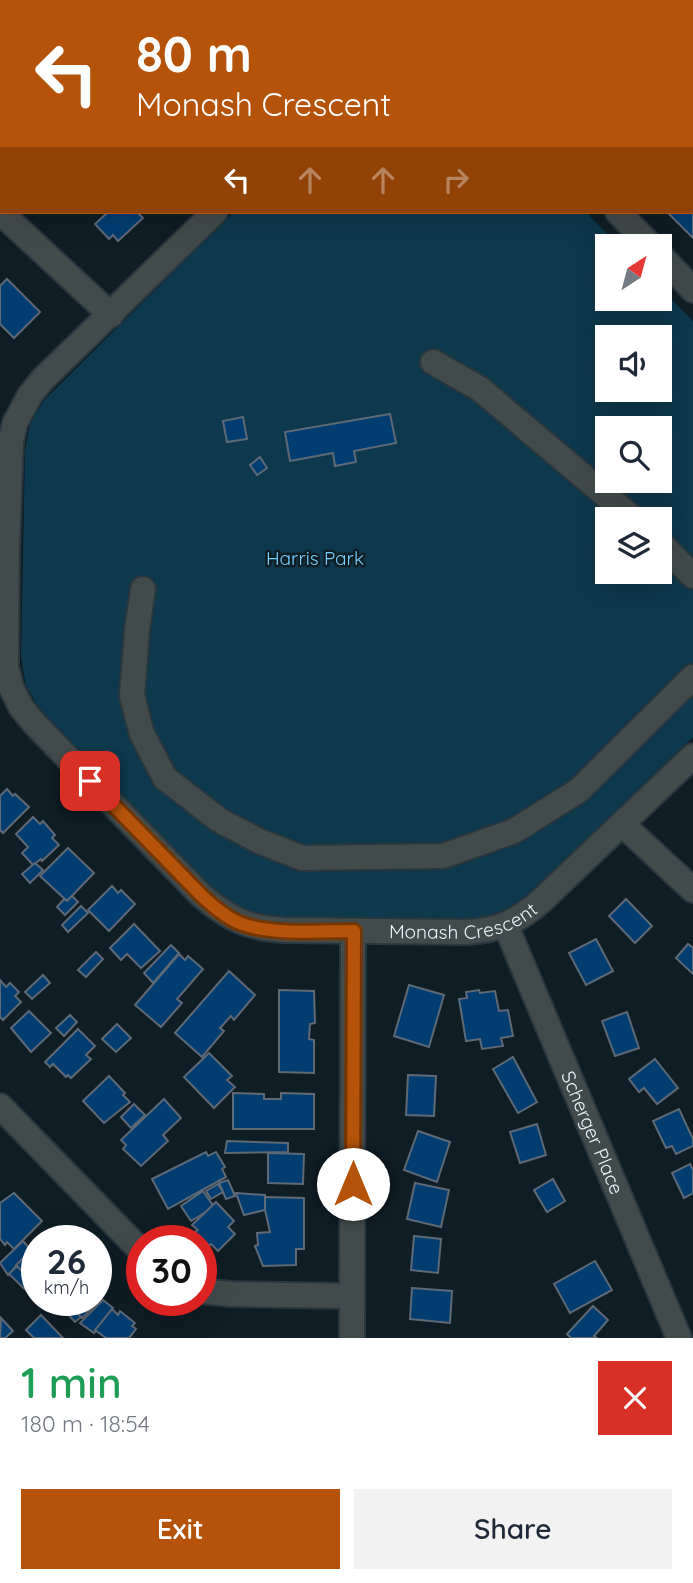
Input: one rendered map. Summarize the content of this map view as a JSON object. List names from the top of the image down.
{
  "streets": {
    "street": ["Monash Crescent", "Scherger Place"]
  },
  "crossings": [
    ["Monash Crescent", "Scherger Place"]
  ],
  "parks": ["Harris Park"],
  "north": "top right",
  "page": {
    "turn": ["80 m", "Monash Crescent"],
    "speed": "26 km/h",
    "limit": "30",
    "heading": ["1 min", "180 m · 18:54"],
    "buttons": ["Exit", "Share"]
  }
}
